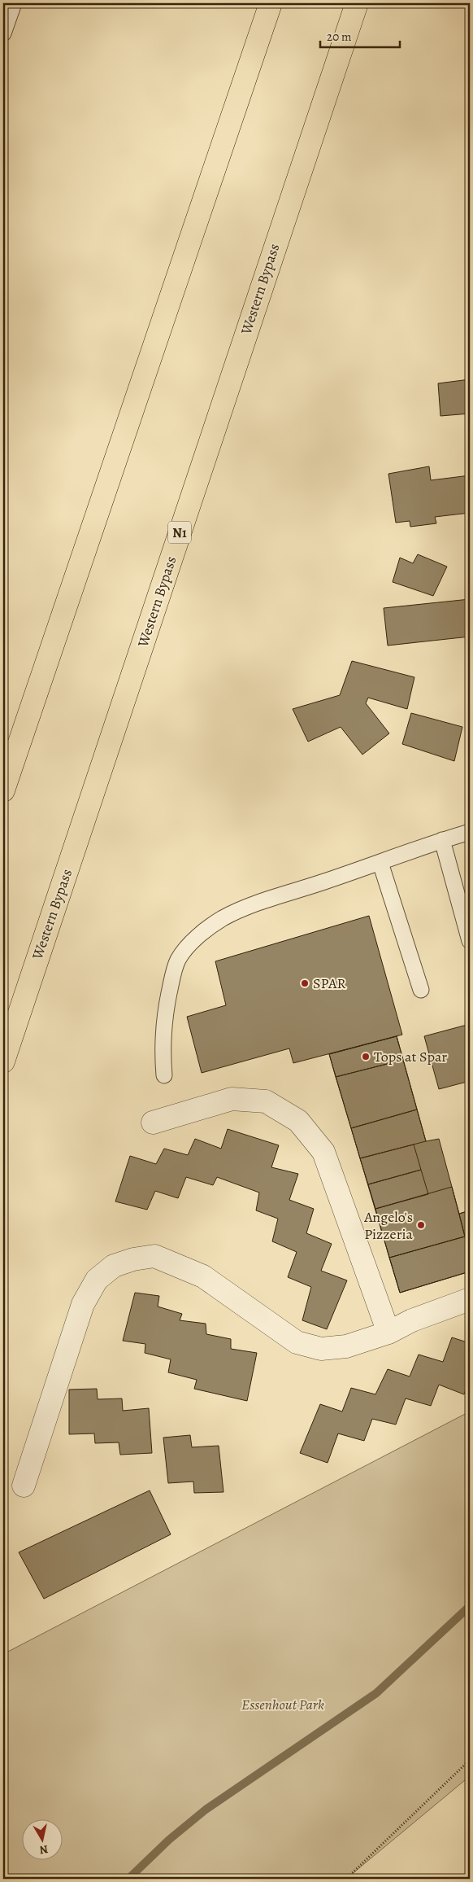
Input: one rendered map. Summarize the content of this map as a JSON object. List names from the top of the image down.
{
  "streets": {
    "highway": ["Western Bypass", "N1"]
  },
  "parks": ["Essenhout Park"],
  "places": ["SPAR", "Tops at Spar", "Angelo's Pizzeria"],
  "scale_bar": "20 m",
  "north": "bottom"
}
